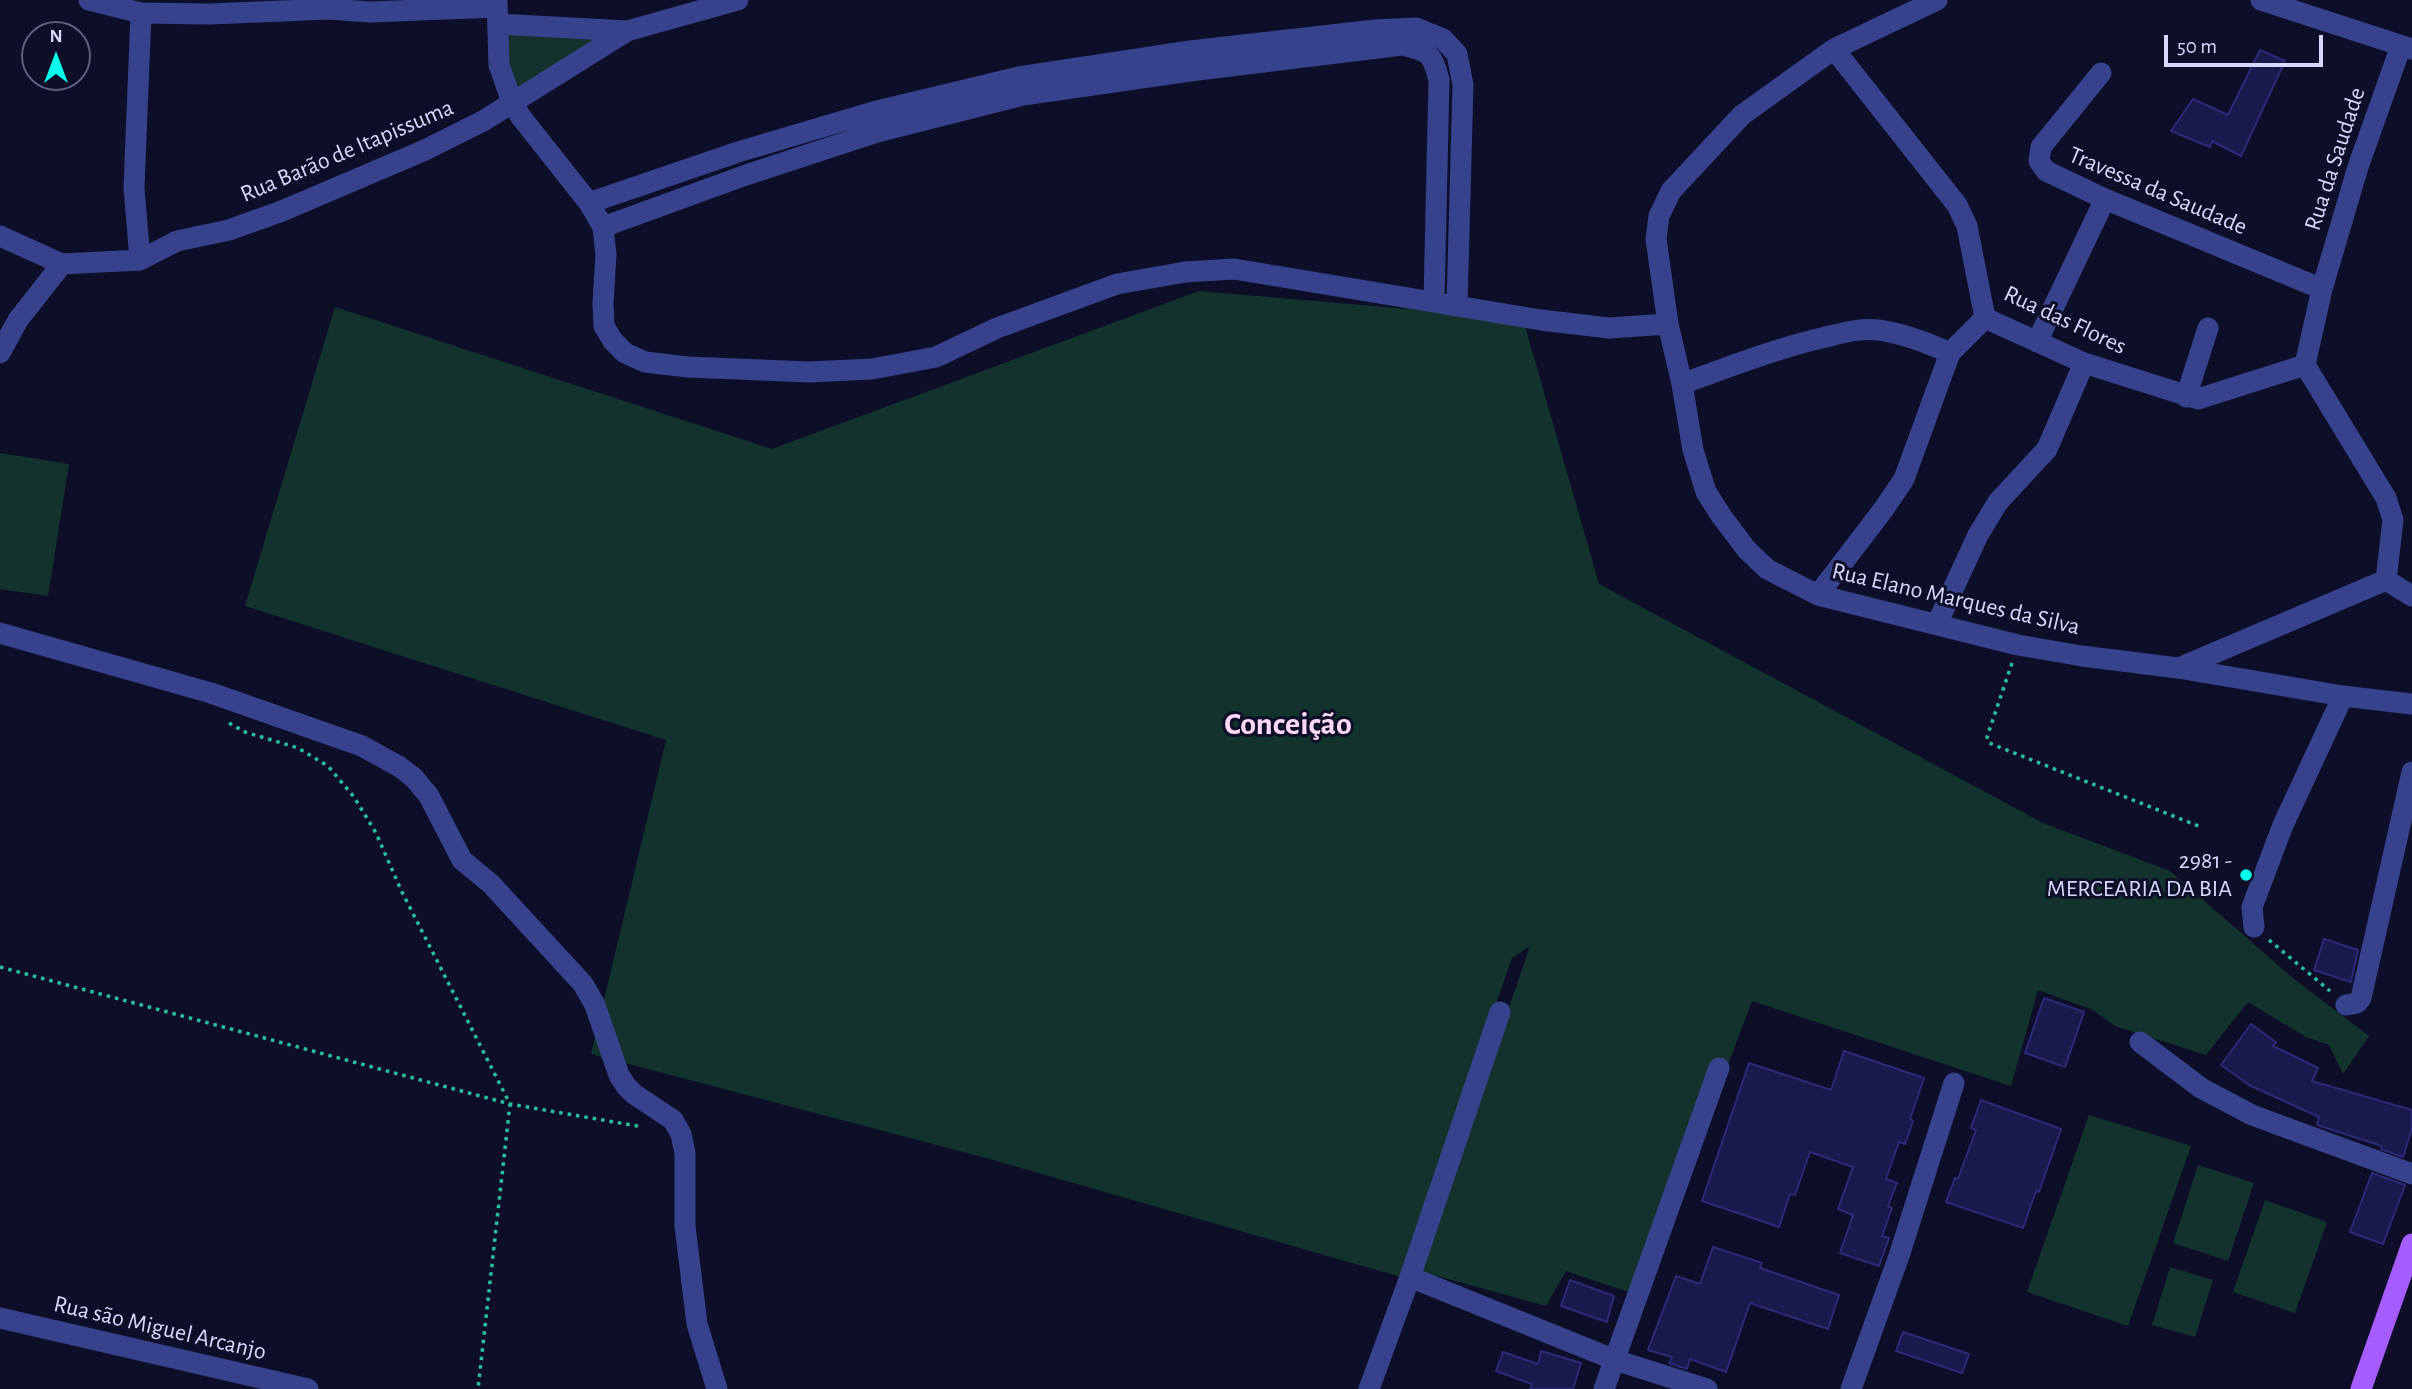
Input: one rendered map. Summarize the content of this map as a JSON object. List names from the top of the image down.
{
  "streets": {
    "street": [
      "Rua Barão de Itapissuma",
      "Rua da Saudade",
      "Travessa da Saudade",
      "Rua das Flores",
      "Rua Elano Marques da Silva",
      "Rua são Miguel Arcanjo"
    ]
  },
  "crossings": [
    ["Rua da Saudade", "Travessa da Saudade"],
    ["Rua das Flores", "Rua Elano Marques da Silva"]
  ],
  "districts": ["Conceição"],
  "places": ["2981 - MERCEARIA DA BIA"],
  "scale_bar": "50 m",
  "north": "top"
}
